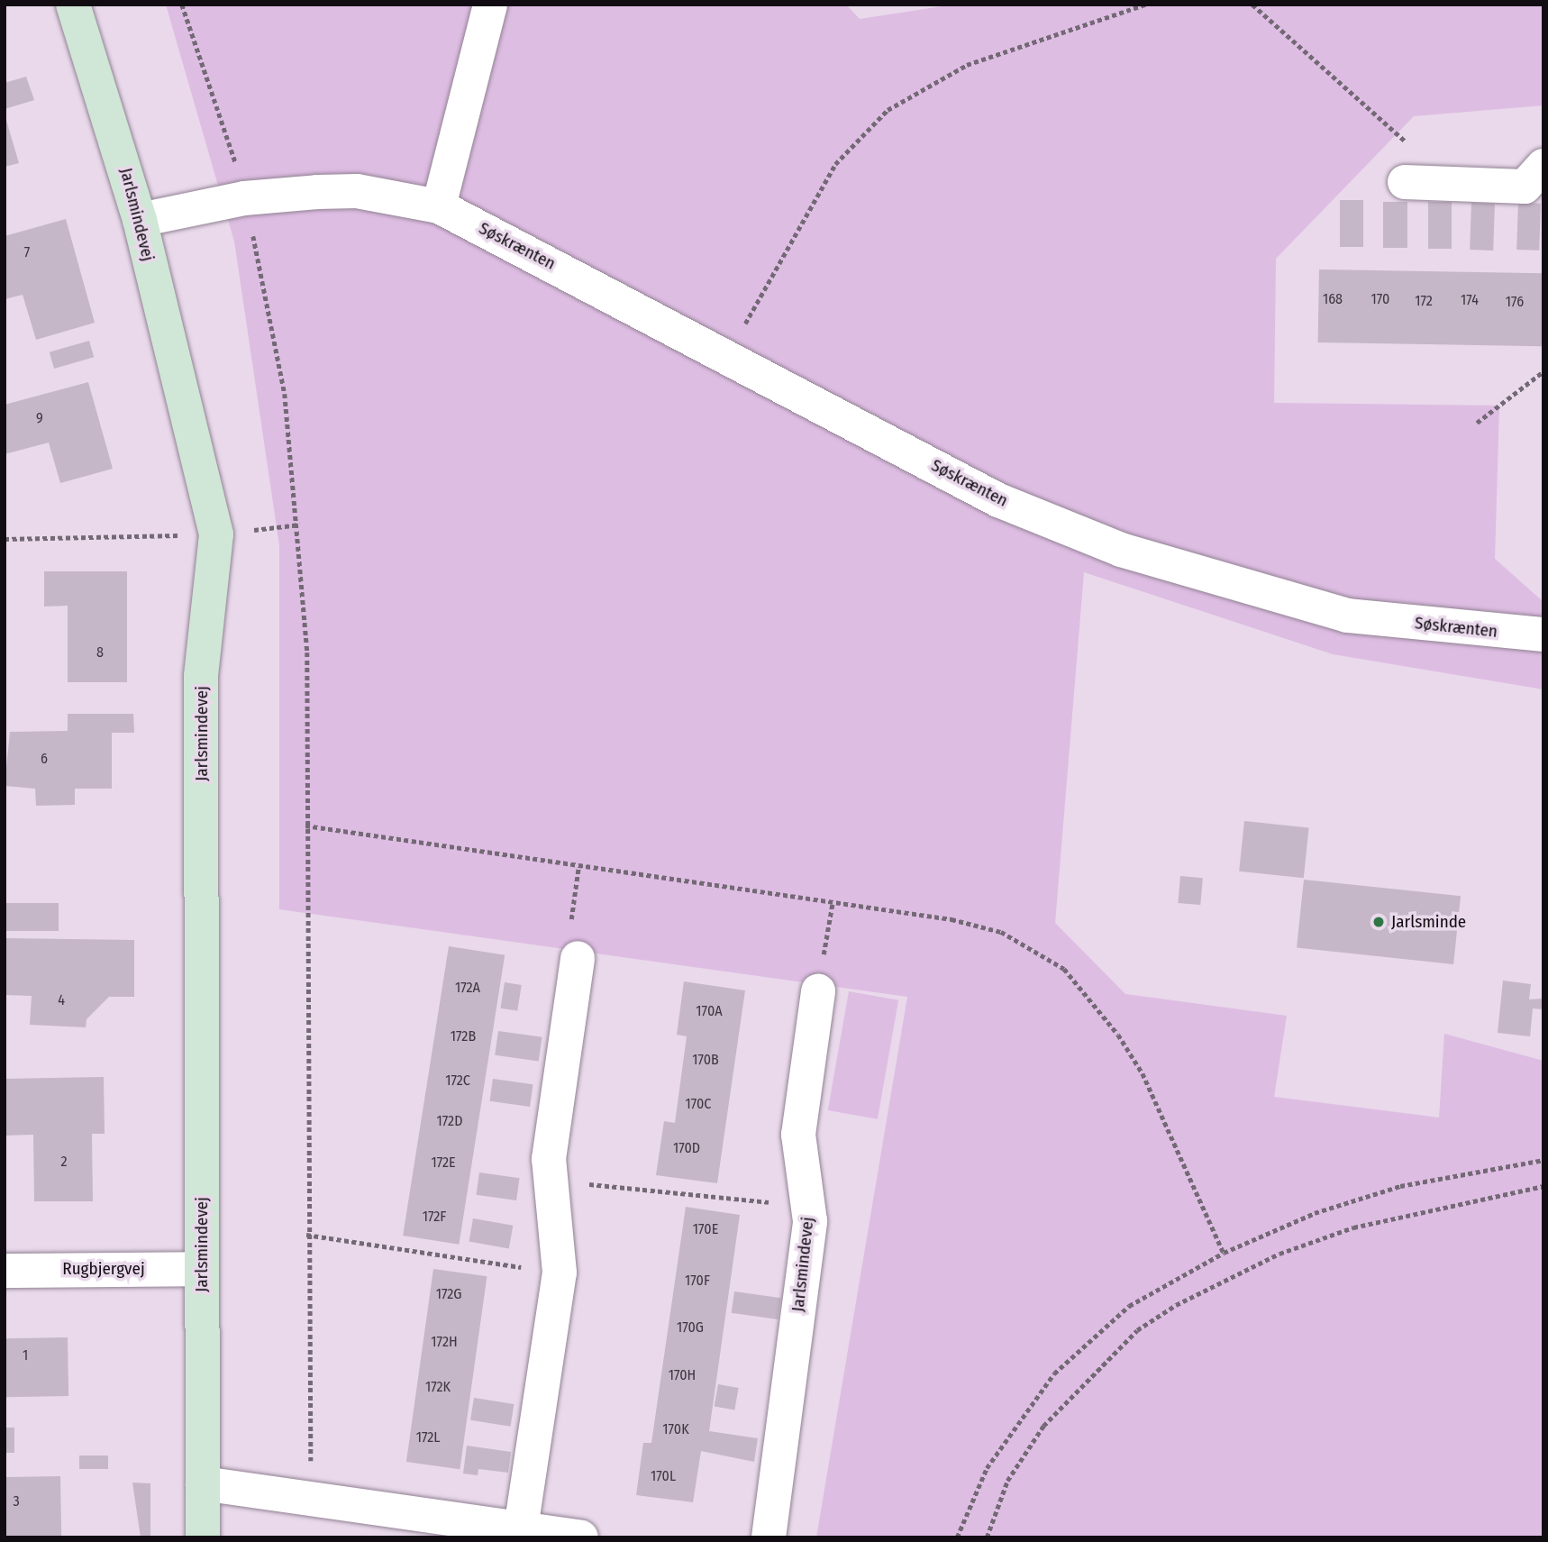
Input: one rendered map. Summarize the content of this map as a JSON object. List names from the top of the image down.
{
  "streets": {
    "street": ["Jarlsmindevej", "Søskrænten", "Rugbjergvej"]
  },
  "crossings": [
    ["Jarlsmindevej", "Søskrænten"],
    ["Jarlsmindevej", "Rugbjergvej"]
  ],
  "places": ["Jarlsminde"],
  "house_numbers": [
    "7",
    "168",
    "170",
    "174",
    "172",
    "176",
    "9",
    "8",
    "6",
    "172A",
    "4",
    "170A",
    "172B",
    "170B",
    "172C",
    "170C",
    "172D",
    "170D",
    "2",
    "172E",
    "172F",
    "170E",
    "170F",
    "172G",
    "170G",
    "172H",
    "1",
    "170H",
    "172K",
    "170K",
    "172L",
    "170L",
    "3"
  ]
}
